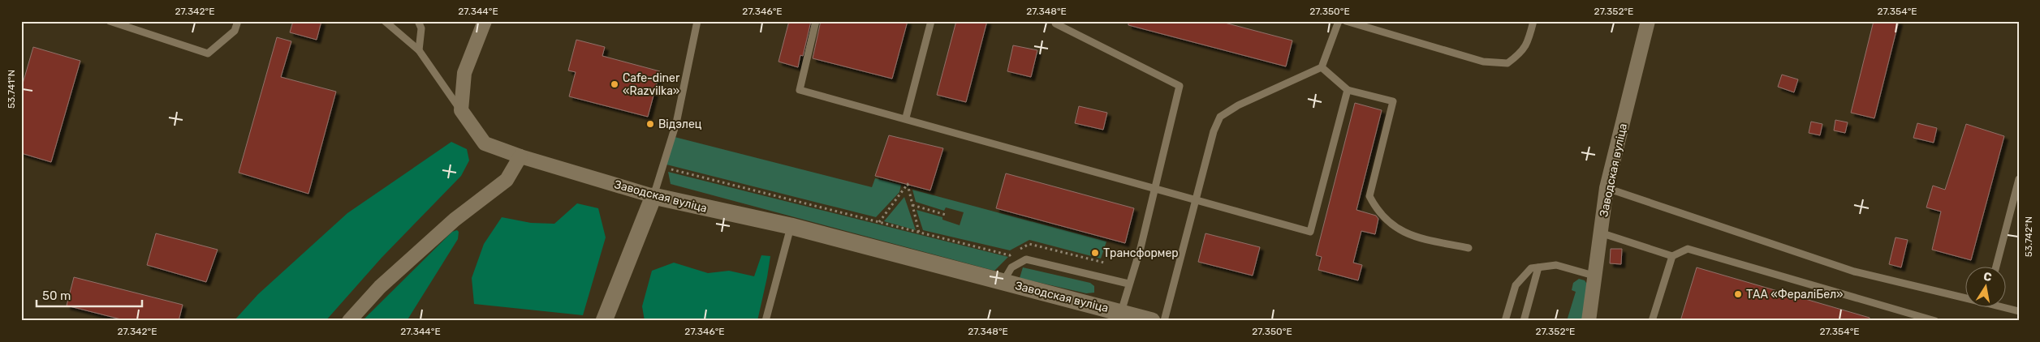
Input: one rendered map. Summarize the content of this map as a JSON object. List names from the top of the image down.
{
  "streets": {
    "street": ["Заводская вуліца"]
  },
  "places": [
    "Cafe-diner «Razvilka»",
    "Відэлец",
    "Трансформер",
    "ТАА «ФераліБел»"
  ],
  "scale_bar": "50 m",
  "north": "top",
  "coordinates": [
    "27.342°E",
    "27.344°E",
    "27.346°E",
    "27.348°E",
    "27.350°E",
    "27.352°E",
    "27.354°E",
    "53.741°N",
    "53.742°N"
  ]
}
